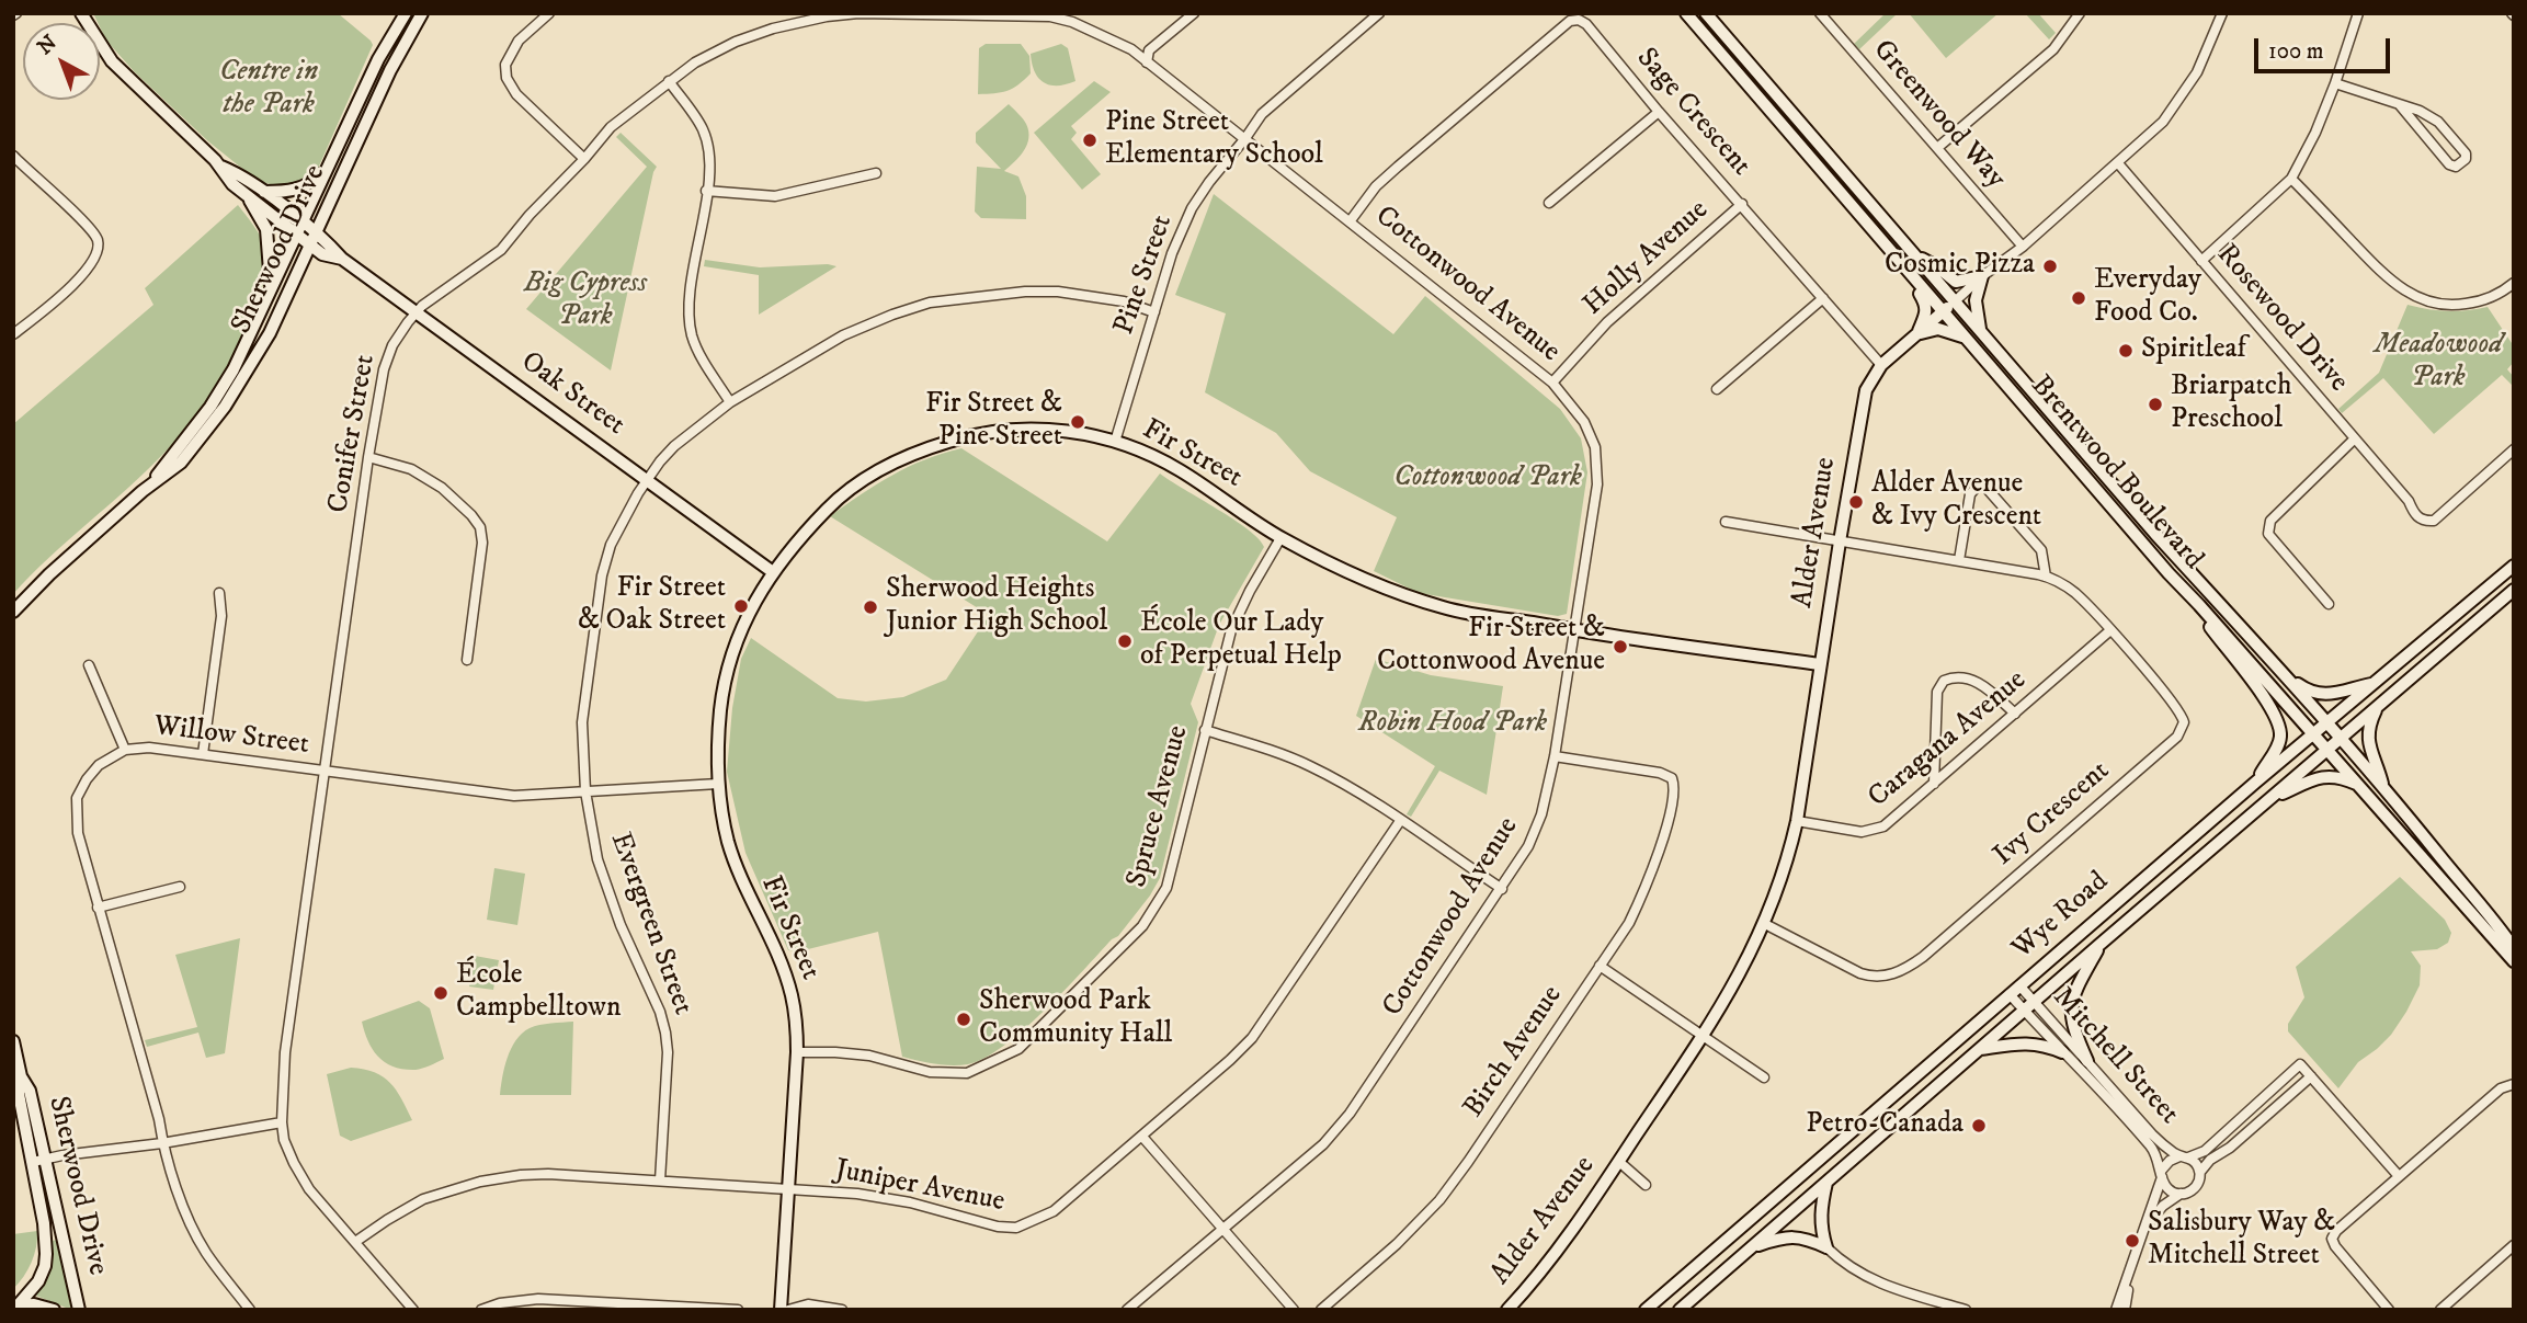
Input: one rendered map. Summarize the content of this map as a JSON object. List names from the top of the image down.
{
  "streets": {
    "main road": [
      "Sherwood Drive",
      "Oak Street",
      "Fir Street",
      "Brentwood Boulevard",
      "Alder Avenue",
      "Wye Road"
    ],
    "street": [
      "Sage Crescent",
      "Greenwood Way",
      "Holly Avenue",
      "Pine Street",
      "Cottonwood Avenue",
      "Rosewood Drive",
      "Conifer Street",
      "Willow Street",
      "Caragana Avenue",
      "Spruce Avenue",
      "Ivy Crescent",
      "Evergreen Street",
      "Birch Avenue",
      "Mitchell Street",
      "Juniper Avenue"
    ]
  },
  "crossings": [
    ["Sage Crescent", "Holly Avenue"],
    ["Sage Crescent", "Cottonwood Avenue"],
    ["Sage Crescent", "Alder Avenue"],
    ["Greenwood Way", "Alder Avenue"],
    ["Sherwood Drive", "Oak Street"],
    ["Holly Avenue", "Cottonwood Avenue"],
    ["Pine Street", "Cottonwood Avenue"],
    ["Pine Street", "Conifer Street"],
    ["Pine Street", "Fir Street"],
    ["Pine Street", "Evergreen Street"],
    ["Cottonwood Avenue", "Conifer Street"],
    ["Cottonwood Avenue", "Fir Street"],
    ["Cottonwood Avenue", "Birch Avenue"],
    ["Rosewood Drive", "Alder Avenue"],
    ["Oak Street", "Conifer Street"],
    ["Oak Street", "Fir Street"],
    ["Oak Street", "Evergreen Street"],
    ["Conifer Street", "Willow Street"],
    ["Conifer Street", "Juniper Avenue"],
    ["Fir Street", "Alder Avenue"],
    ["Fir Street", "Willow Street"],
    ["Fir Street", "Spruce Avenue"],
    ["Fir Street", "Juniper Avenue"],
    ["Brentwood Boulevard", "Alder Avenue"],
    ["Brentwood Boulevard", "Wye Road"],
    ["Alder Avenue", "Caragana Avenue"],
    ["Alder Avenue", "Ivy Crescent"],
    ["Willow Street", "Evergreen Street"],
    ["Caragana Avenue", "Ivy Crescent"],
    ["Wye Road", "Mitchell Street"],
    ["Evergreen Street", "Juniper Avenue"]
  ],
  "parks": [
    "Centre in the Park",
    "Big Cypress Park",
    "Meadowood Park",
    "Cottonwood Park",
    "Robin Hood Park"
  ],
  "places": [
    "Pine Street Elementary School",
    "Cosmic Pizza",
    "Everyday Food Co.",
    "Spiritleaf",
    "Briarpatch Preschool",
    "Fir Street & Pine Street",
    "Alder Avenue & Ivy Crescent",
    "Fir Street & Oak Street",
    "Sherwood Heights Junior High School",
    "École Our Lady of Perpetual Help",
    "Fir Street & Cottonwood Avenue",
    "École Campbelltown",
    "Sherwood Park Community Hall",
    "Petro-Canada",
    "Salisbury Way & Mitchell Street"
  ],
  "scale_bar": "100 m",
  "north": "top left"
}
